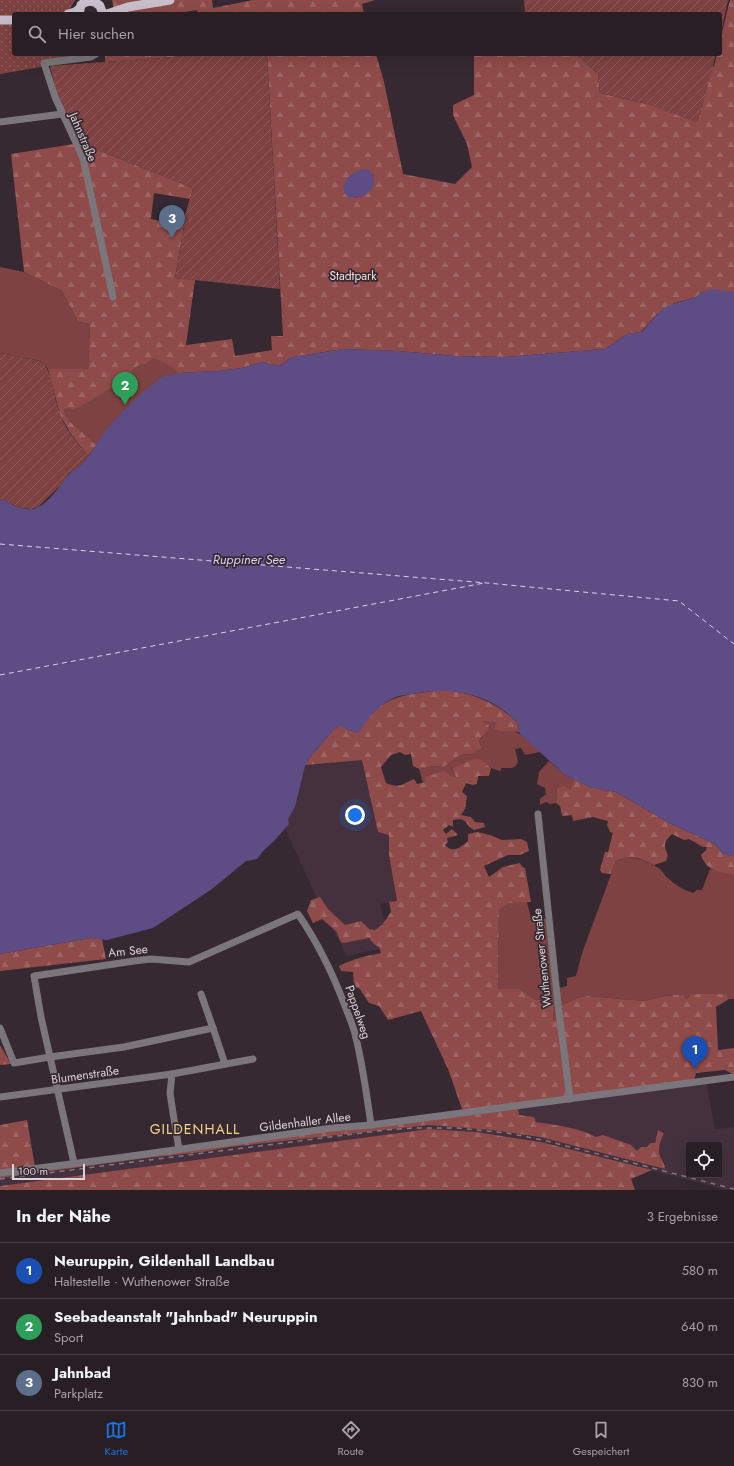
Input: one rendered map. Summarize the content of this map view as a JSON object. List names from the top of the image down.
{
  "streets": {
    "street": [
      "Jahnstraße",
      "Am See",
      "Wuthenower Straße",
      "Pappelweg",
      "Blumenstraße",
      "Gildenhaller Allee"
    ]
  },
  "crossings": [
    ["Am See", "Pappelweg"],
    ["Am See", "Blumenstraße"],
    ["Am See", "Gildenhaller Allee"],
    ["Wuthenower Straße", "Gildenhaller Allee"],
    ["Pappelweg", "Gildenhaller Allee"]
  ],
  "districts": ["GILDENHALL"],
  "water": ["Ruppiner See"],
  "parks": ["Stadtpark"],
  "scale_bar": "100 m",
  "page": {
    "search": "Hier suchen",
    "pins": ["3", "2", "1"],
    "scale": "100 m",
    "heading": ["In der Nähe", "3 Ergebnisse"],
    "list": [
      {
        "mark": "1",
        "name": "Neuruppin, Gildenhall Landbau",
        "note": "Haltestelle · Wuthenower Straße",
        "value": "580 m"
      },
      {
        "mark": "2",
        "name": "Seebadeanstalt \"Jahnbad\" Neuruppin",
        "note": "Sport",
        "value": "640 m"
      },
      {
        "mark": "3",
        "name": "Jahnbad",
        "note": "Parkplatz",
        "value": "830 m"
      }
    ],
    "nav": ["Karte", "Route", "Gespeichert"]
  }
}
